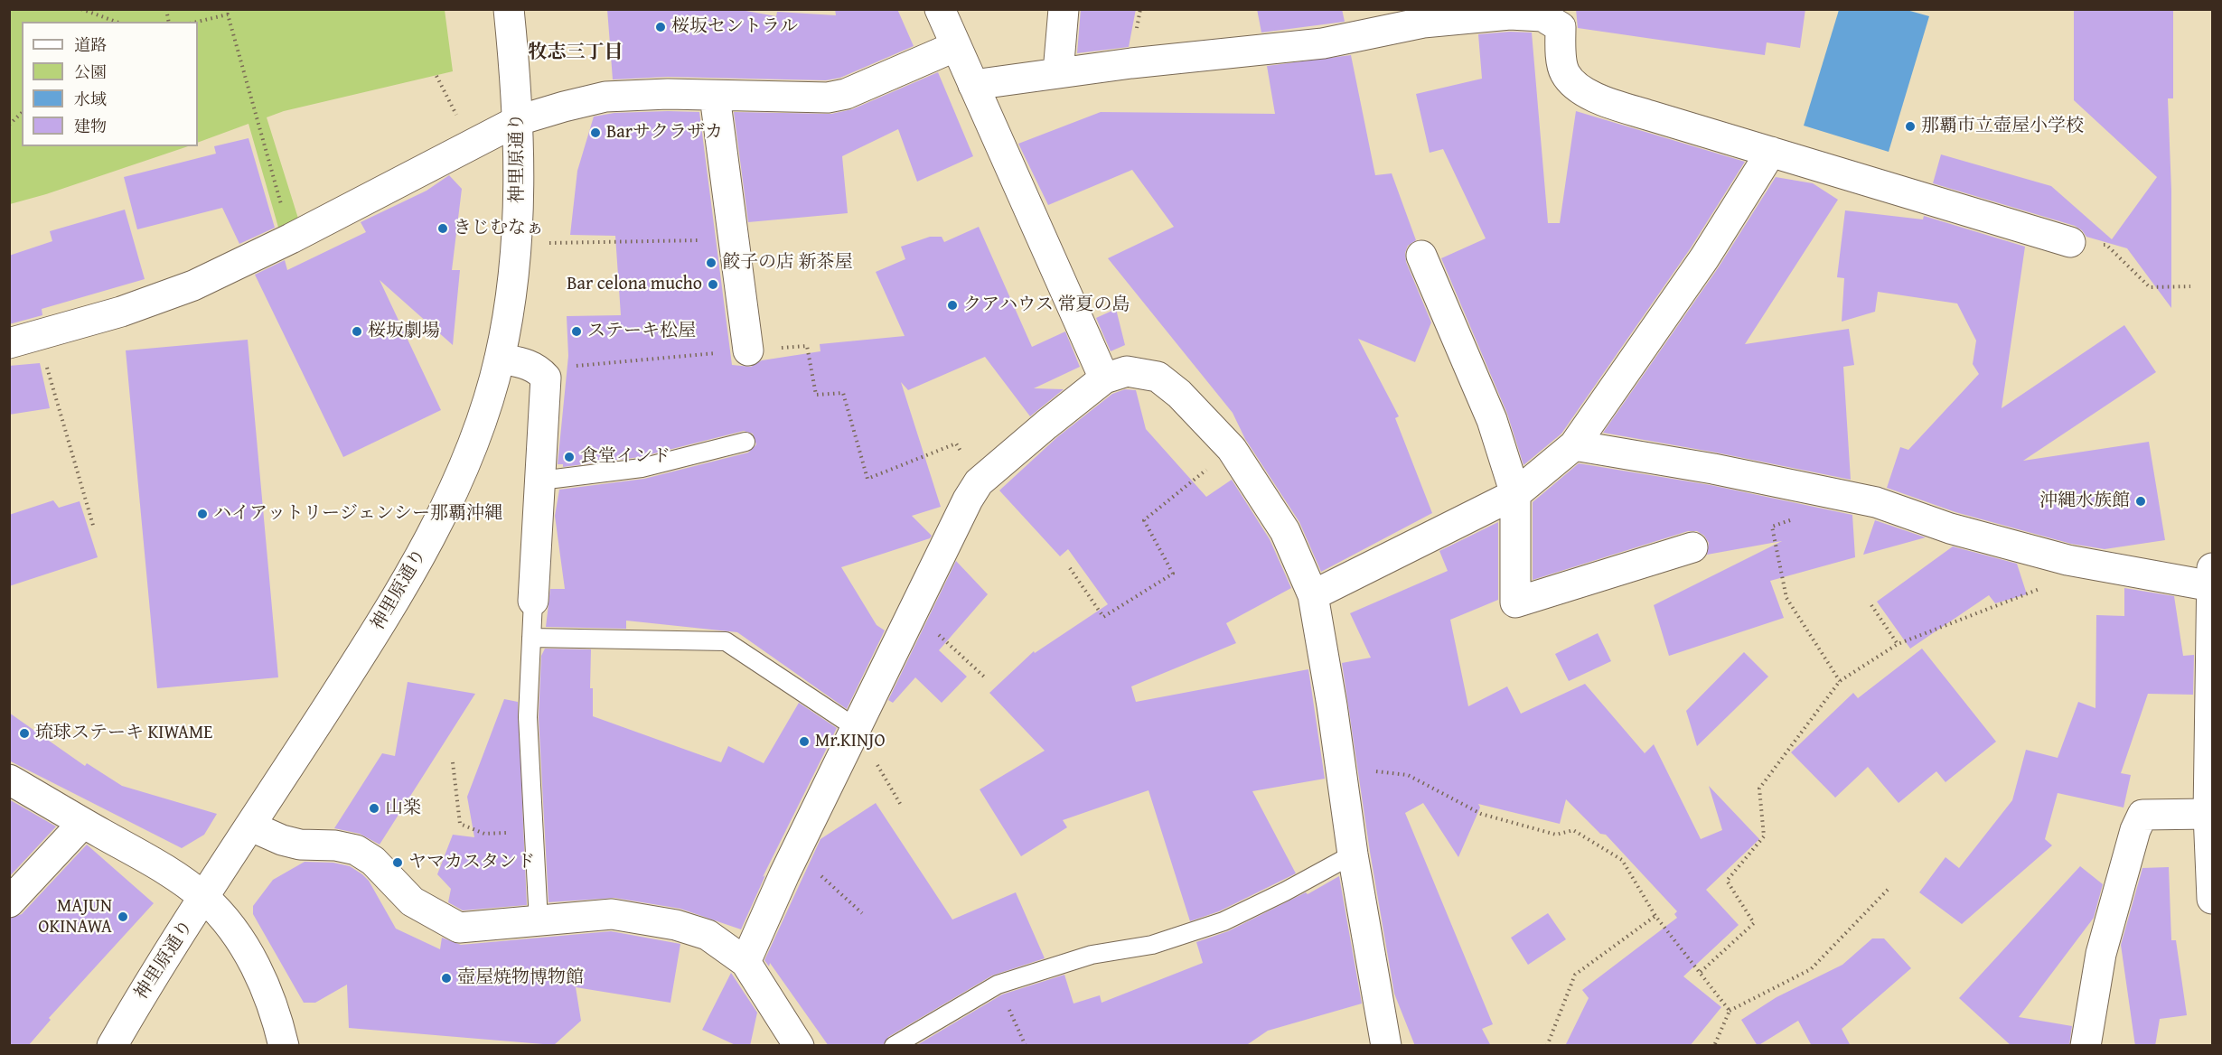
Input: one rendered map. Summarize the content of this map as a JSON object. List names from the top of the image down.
{
  "streets": {
    "street": ["神里原通り"]
  },
  "districts": ["牧志三丁目"],
  "places": [
    "桜坂セントラル",
    "那覇市立壺屋小学校",
    "Barサクラザカ",
    "きじむなぁ",
    "餃子の店 新茶屋",
    "Bar celona mucho",
    "クアハウス 常夏の島",
    "桜坂劇場",
    "ステーキ松屋",
    "食堂インド",
    "沖縄水族館",
    "ハイアットリージェンシー那覇沖縄",
    "琉球ステーキ KIWAME",
    "Mr.KINJO",
    "山楽",
    "ヤマカスタンド",
    "MAJUN OKINAWA",
    "壺屋焼物博物館"
  ],
  "legend": [
    "道路",
    "公園",
    "水域",
    "建物"
  ]
}
